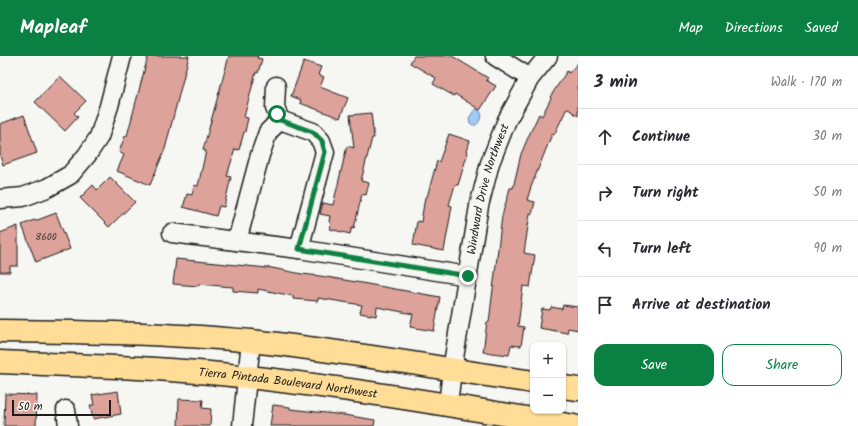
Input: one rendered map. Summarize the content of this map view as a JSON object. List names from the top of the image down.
{
  "streets": {
    "main road": ["Tierra Pintada Boulevard Northwest"],
    "street": ["Windward Drive Northwest"]
  },
  "crossings": [
    ["Windward Drive Northwest", "Tierra Pintada Boulevard Northwest"]
  ],
  "house_numbers": ["8600"],
  "scale_bar": "50 m",
  "page": {
    "header": "Mapleaf",
    "nav": ["Map", "Directions", "Saved"],
    "heading": ["3 min", "Walk · 170 m"],
    "list": [
      ["Continue", "30 m"],
      ["Turn right", "50 m"],
      ["Turn left", "90 m"],
      "Arrive at destination"
    ],
    "buttons": ["Save", "Share"],
    "map_buttons": ["+", "−"],
    "scale": "50 m"
  }
}
